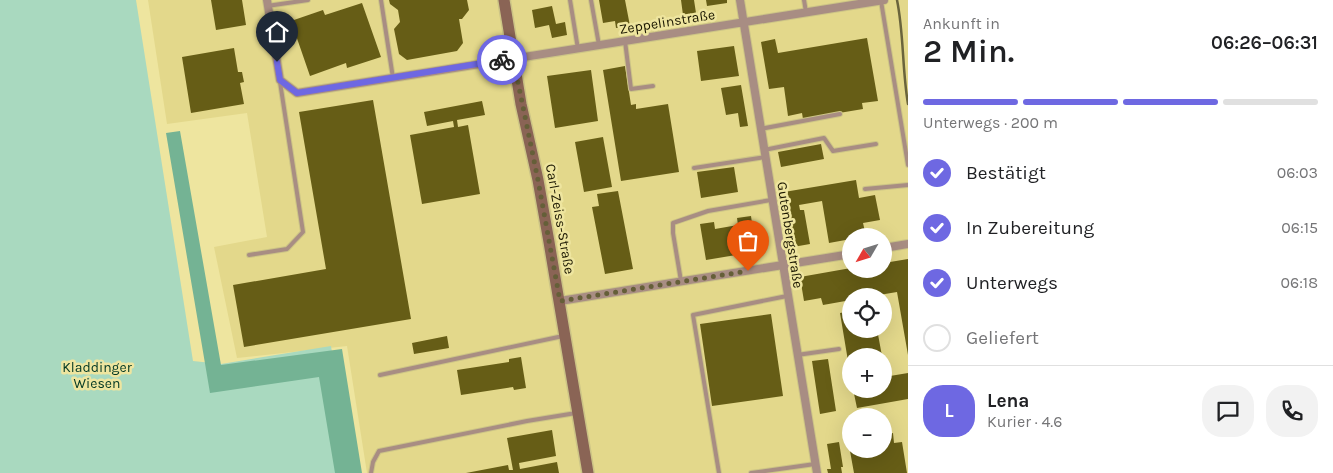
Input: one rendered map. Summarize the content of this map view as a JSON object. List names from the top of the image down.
{
  "streets": {
    "main road": ["Carl-Zeiss-Straße"],
    "street": ["Zeppelinstraße", "Gutenbergstraße"]
  },
  "crossings": [
    ["Zeppelinstraße", "Carl-Zeiss-Straße"],
    ["Zeppelinstraße", "Gutenbergstraße"]
  ],
  "parks": ["Kladdinger Wiesen"],
  "north": "bottom left",
  "page": {
    "heading": ["2 Min.", "Ankunft in", "06:26–06:31"],
    "panel": ["Lena", "Kurier · 4.6"],
    "bar": "Unterwegs · 200 m",
    "list": [
      ["Bestätigt", "06:03"],
      ["In Zubereitung", "06:15"],
      ["Unterwegs", "06:18"],
      "Geliefert"
    ],
    "map_buttons": ["+", "−"],
    "round": "L"
  }
}
